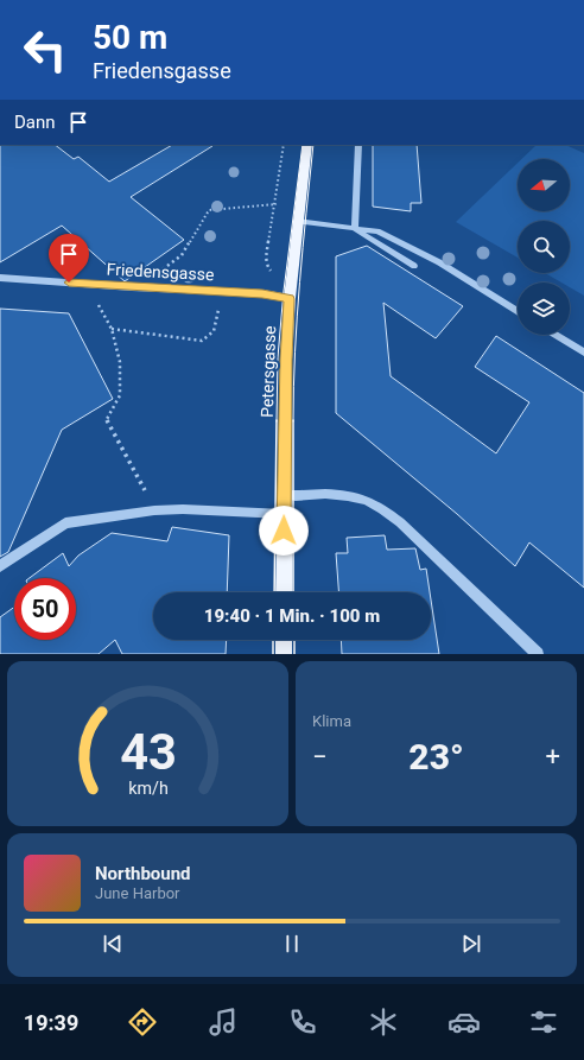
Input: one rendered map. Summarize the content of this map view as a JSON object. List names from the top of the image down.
{
  "streets": {
    "main road": ["Petersgasse"],
    "lane": ["Friedensgasse"]
  },
  "crossings": [
    ["Friedensgasse", "Petersgasse"]
  ],
  "north": "left",
  "page": {
    "turn": ["50 m", "Friedensgasse"],
    "then": "Dann",
    "limit": "50",
    "trip": "19:40 · 1 Min. · 100 m",
    "tile": "Klima",
    "heat": ["−", "23°", "+"],
    "song": ["Northbound", "June Harbor"],
    "tabs": "19:39",
    "gauge": ["43", "km/h"]
  }
}
